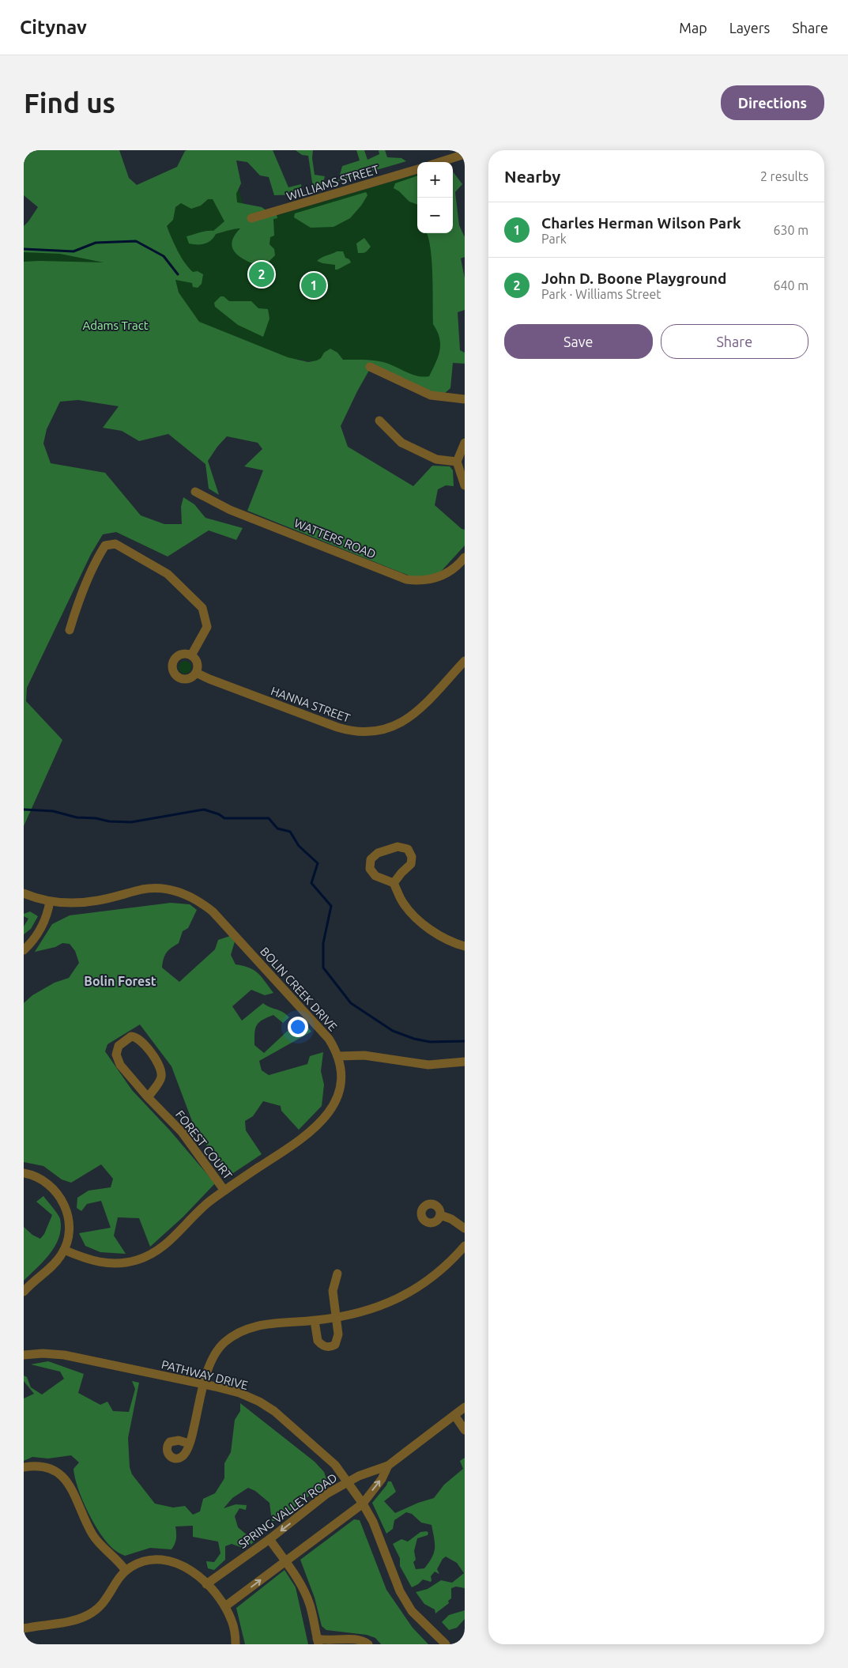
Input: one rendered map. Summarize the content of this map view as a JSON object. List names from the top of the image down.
{
  "streets": {
    "street": [
      "WILLIAMS STREET",
      "WATTERS ROAD",
      "HANNA STREET",
      "BOLIN CREEK DRIVE",
      "FOREST COURT",
      "PATHWAY DRIVE",
      "SPRING VALLEY ROAD"
    ]
  },
  "crossings": [
    ["BOLIN CREEK DRIVE", "FOREST COURT"],
    ["PATHWAY DRIVE", "SPRING VALLEY ROAD"]
  ],
  "districts": ["Bolin Forest"],
  "parks": ["Adams Tract"],
  "page": {
    "header": "Citynav",
    "nav": ["Map", "Layers", "Share"],
    "buttons": [
      "Directions",
      ["Save", "Share"]
    ],
    "title": "Find us",
    "heading": ["Nearby", "2 results"],
    "map_buttons": ["+", "−"],
    "list": [
      {
        "mark": "1",
        "name": "Charles Herman Wilson Park",
        "note": "Park",
        "value": "630 m"
      },
      {
        "mark": "2",
        "name": "John D. Boone Playground",
        "note": "Park · Williams Street",
        "value": "640 m"
      }
    ],
    "pins": ["2", "1"]
  }
}
